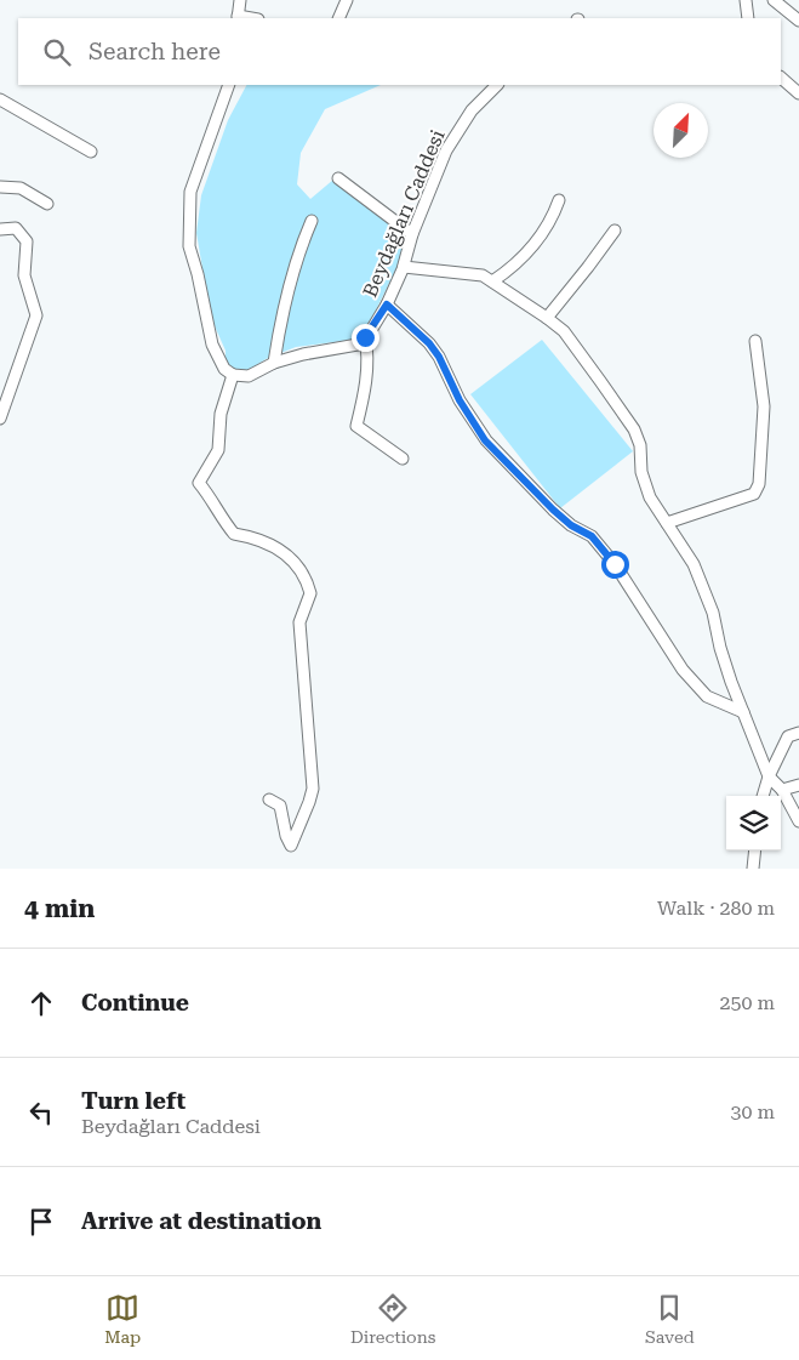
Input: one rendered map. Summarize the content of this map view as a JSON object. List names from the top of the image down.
{
  "streets": {
    "street": ["Beydağları Caddesi"]
  },
  "north": "top right",
  "page": {
    "search": "Search here",
    "heading": ["4 min", "Walk · 280 m"],
    "list": [
      ["Continue", "250 m"],
      ["Turn left", "Beydağları Caddesi", "30 m"],
      "Arrive at destination"
    ],
    "nav": ["Map", "Directions", "Saved"]
  }
}
